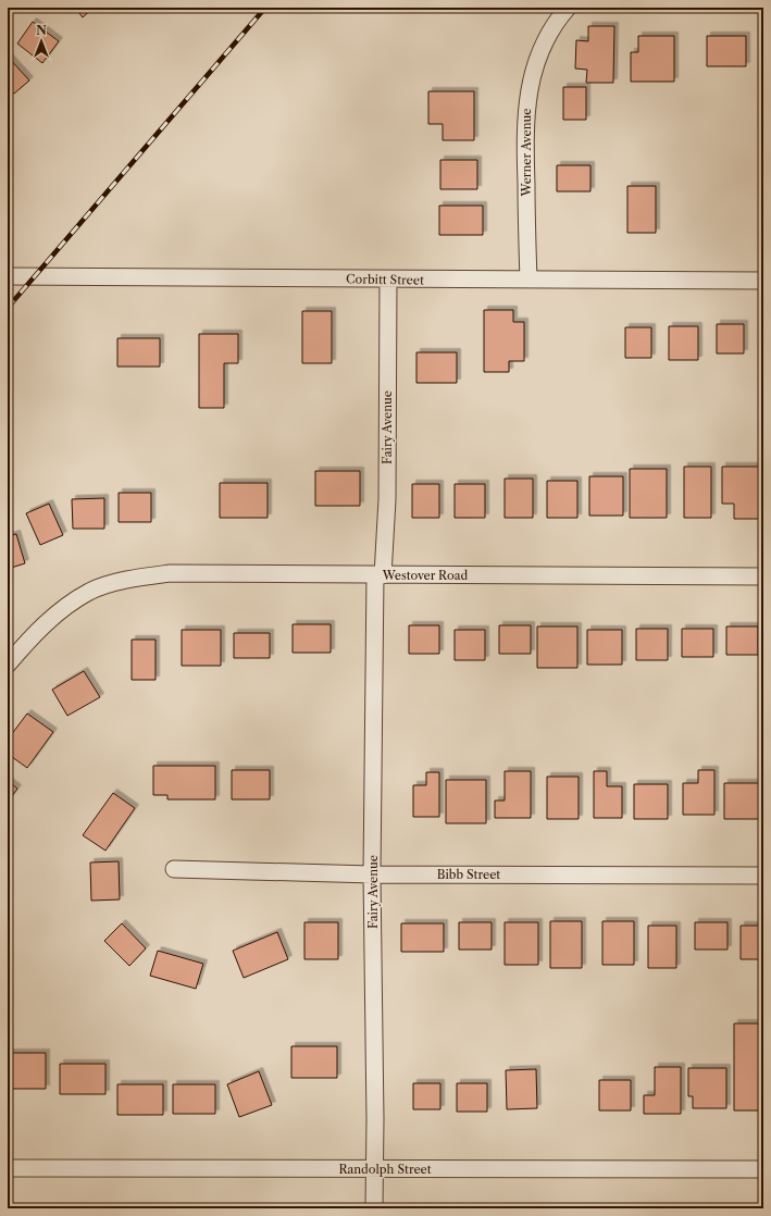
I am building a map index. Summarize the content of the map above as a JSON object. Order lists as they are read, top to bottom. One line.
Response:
{"streets":{"street":["Werner Avenue","Corbitt Street","Fairy Avenue","Westover Road","Bibb Street","Randolph Street"]},"crossings":[["Werner Avenue","Corbitt Street"],["Corbitt Street","Fairy Avenue"],["Fairy Avenue","Westover Road"],["Fairy Avenue","Bibb Street"],["Fairy Avenue","Randolph Street"]],"north":"top"}
